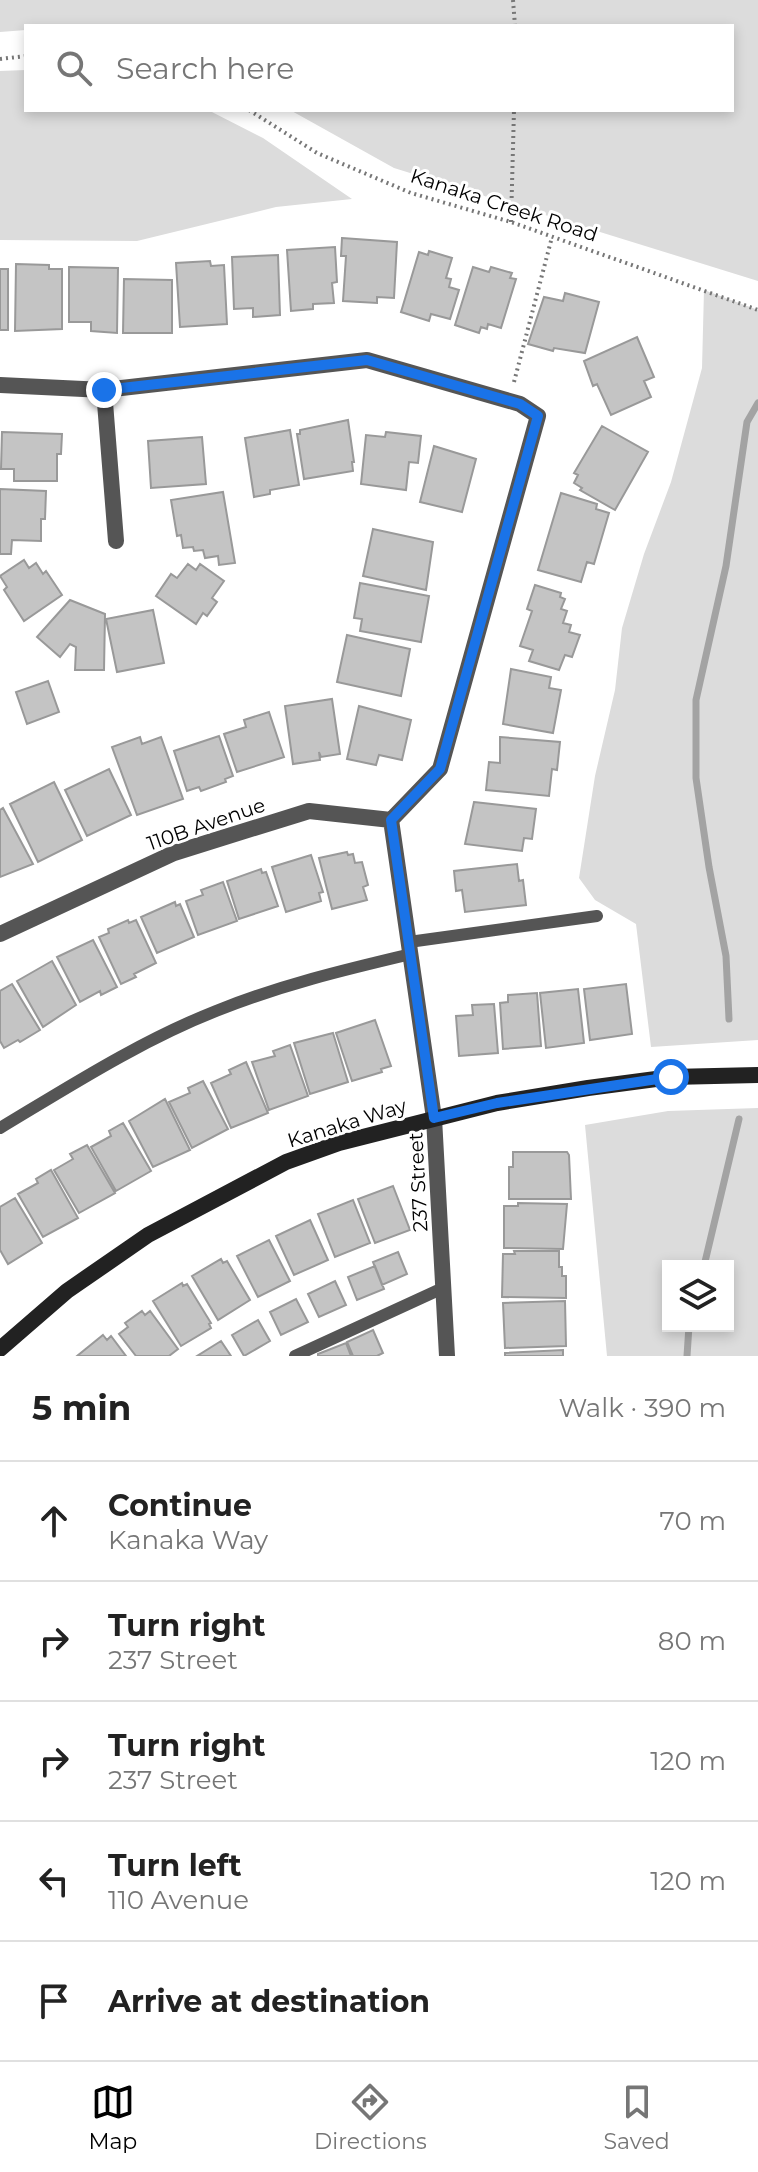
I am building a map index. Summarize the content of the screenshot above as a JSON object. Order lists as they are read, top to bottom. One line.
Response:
{"streets":{"main road":["Kanaka Way"],"street":["110B Avenue","237 Street"],"path":["Kanaka Creek Road"]},"crossings":[["110B Avenue","237 Street"],["Kanaka Way","237 Street"]],"page":{"search":"Search here","heading":["5 min","Walk · 390 m"],"list":[["Continue","Kanaka Way","70 m"],["Turn right","237 Street","80 m"],["Turn right","237 Street","120 m"],["Turn left","110 Avenue","120 m"],"Arrive at destination"],"nav":["Map","Directions","Saved"]}}
